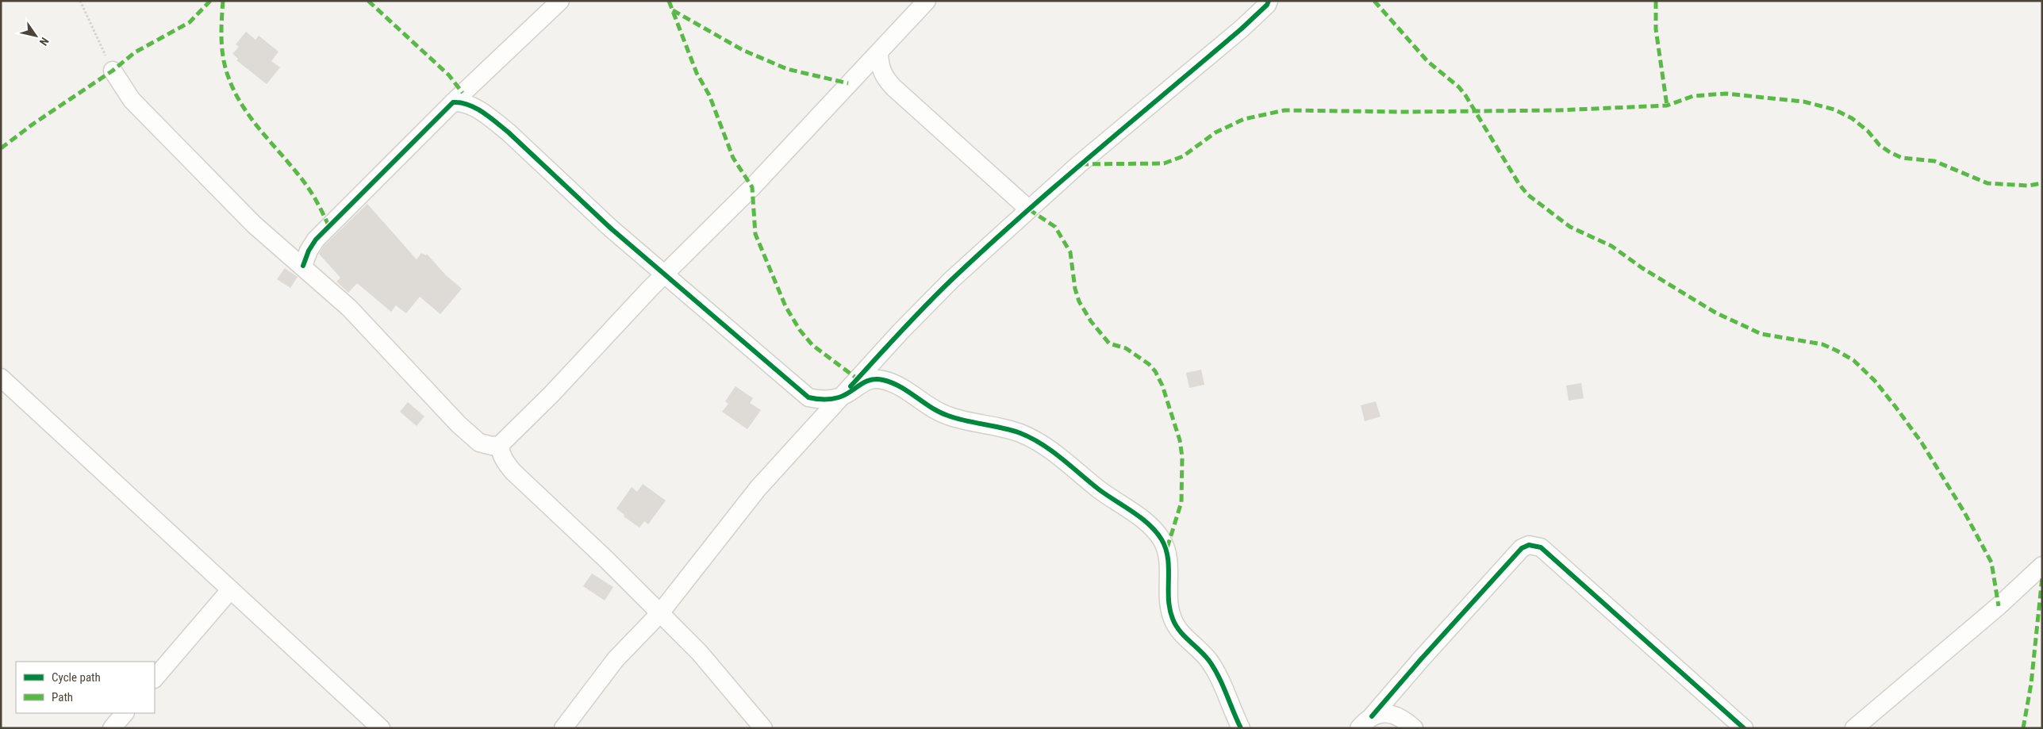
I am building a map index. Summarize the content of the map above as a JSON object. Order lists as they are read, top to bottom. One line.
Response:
{"legend":["Cycle path","Path"],"north":"bottom right"}
